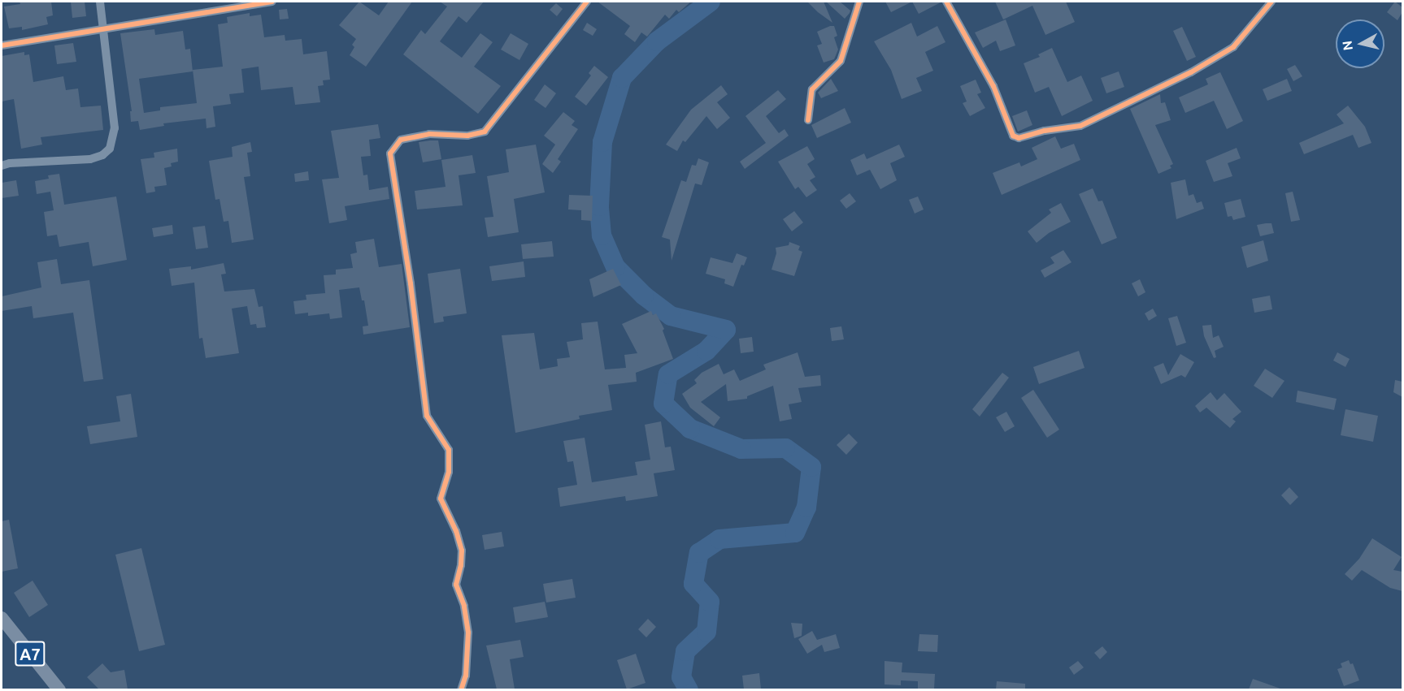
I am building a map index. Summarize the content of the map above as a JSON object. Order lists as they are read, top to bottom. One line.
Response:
{"streets":{"main road":["A7"]},"north":"left"}
